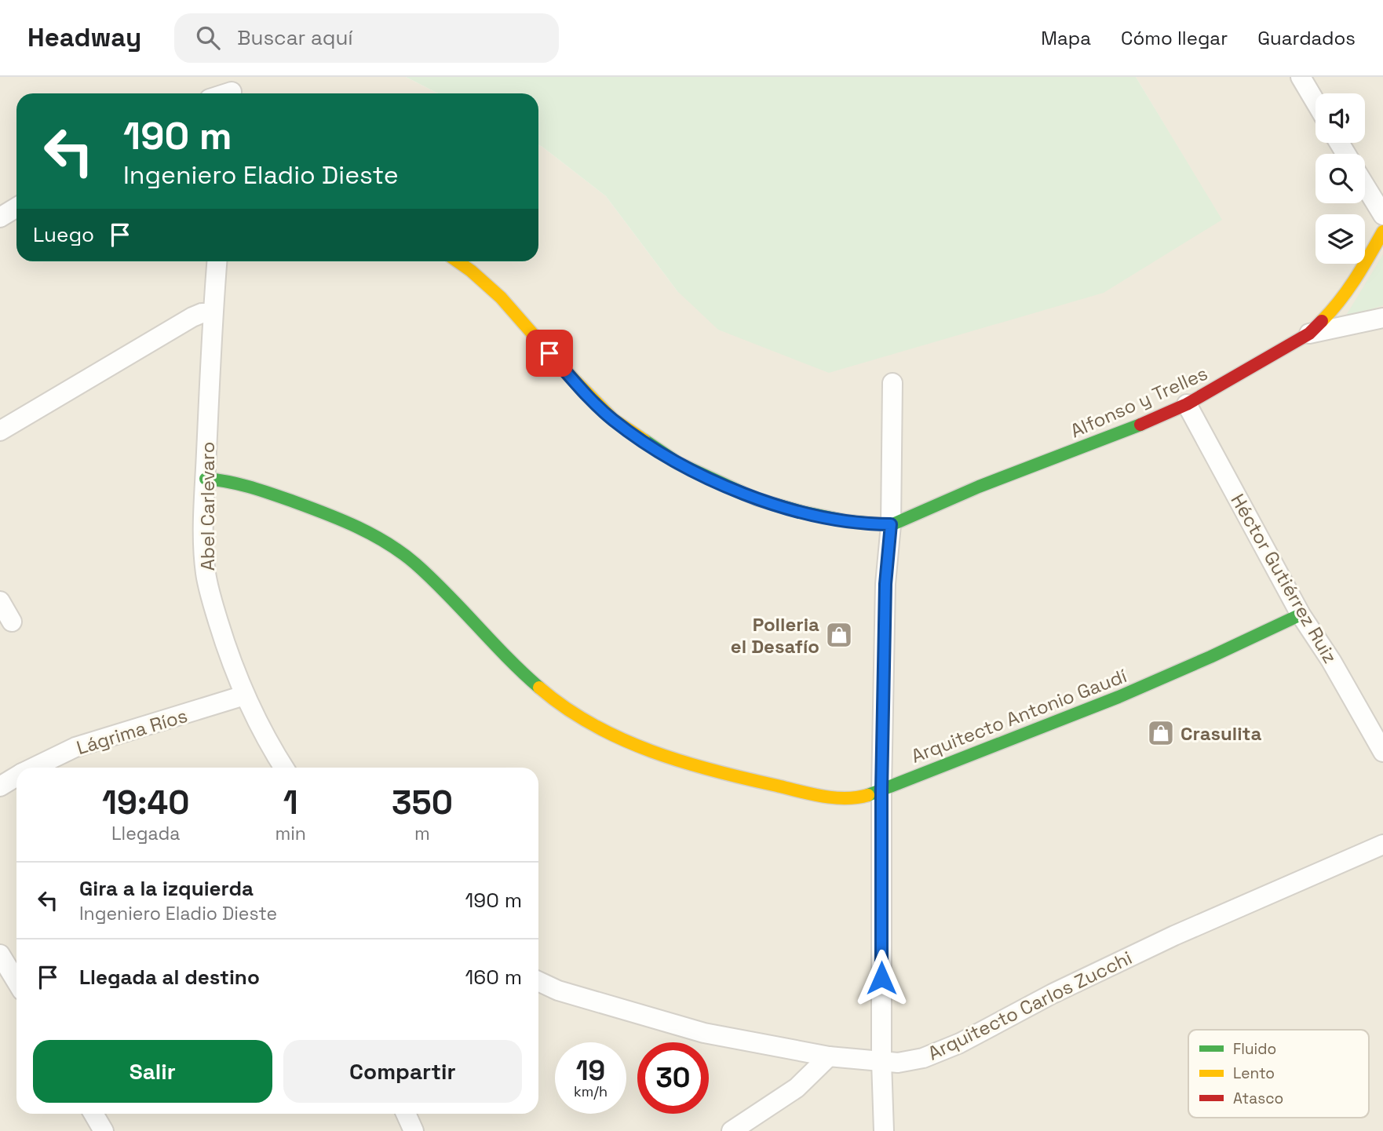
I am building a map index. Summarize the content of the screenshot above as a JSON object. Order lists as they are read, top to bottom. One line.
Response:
{"streets":{"street":["Alfonso y Trelles","Abel Carlevaro","Héctor Gutiérrez Ruiz","Arquitecto Antonio Gaudí","Lágrima Ríos","Arquitecto Carlos Zucchi"]},"crossings":[["Alfonso y Trelles","Héctor Gutiérrez Ruiz"],["Abel Carlevaro","Arquitecto Antonio Gaudí"],["Abel Carlevaro","Lágrima Ríos"],["Héctor Gutiérrez Ruiz","Arquitecto Antonio Gaudí"]],"places":{"shop":["Polleria el Desafío","Crasulita"]},"legend":["Fluido","Lento","Atasco"],"page":{"header":"Headway","search":"Buscar aquí","nav":["Mapa","Cómo llegar","Guardados"],"turn":["190 m","Ingeniero Eladio Dieste"],"then":"Luego","eta":["19:40","Llegada","1","min","350","m"],"list":[{"name":"Gira a la izquierda","note":"Ingeniero Eladio Dieste","value":"190 m"},{"name":"Llegada al destino","value":"160 m"}],"buttons":["Salir","Compartir"],"speed":"19 km/h","limit":"30"}}
